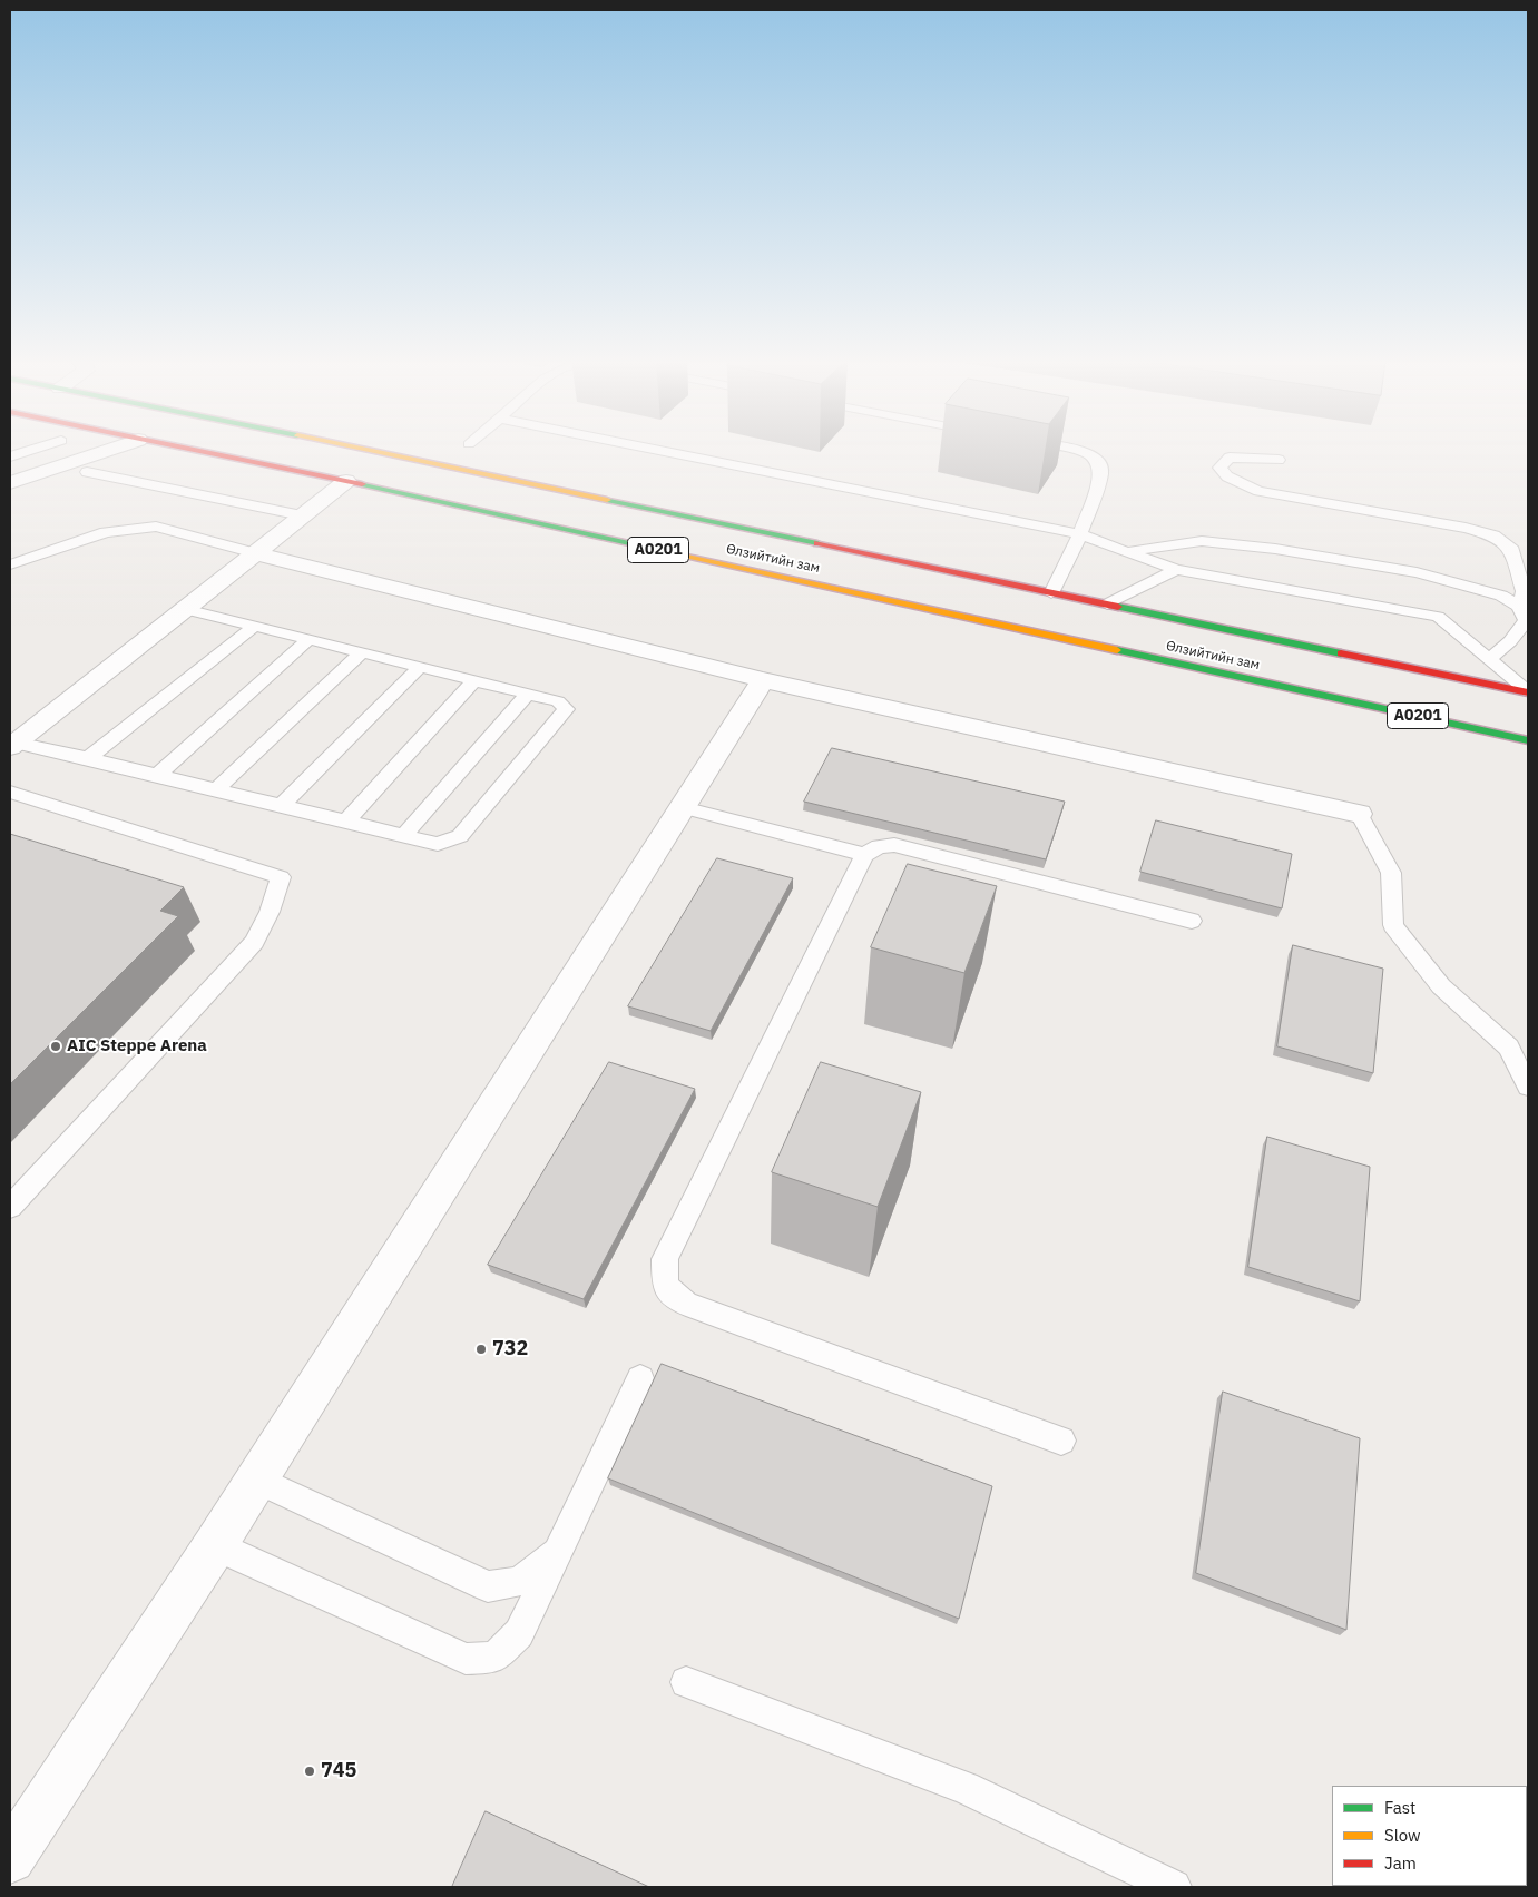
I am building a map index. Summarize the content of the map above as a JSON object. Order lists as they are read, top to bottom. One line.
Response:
{"streets":{"highway":["A0201","Өлзийтийн зам"]},"places":["AIC Steppe Arena","732","745"],"legend":["Fast","Slow","Jam"]}
